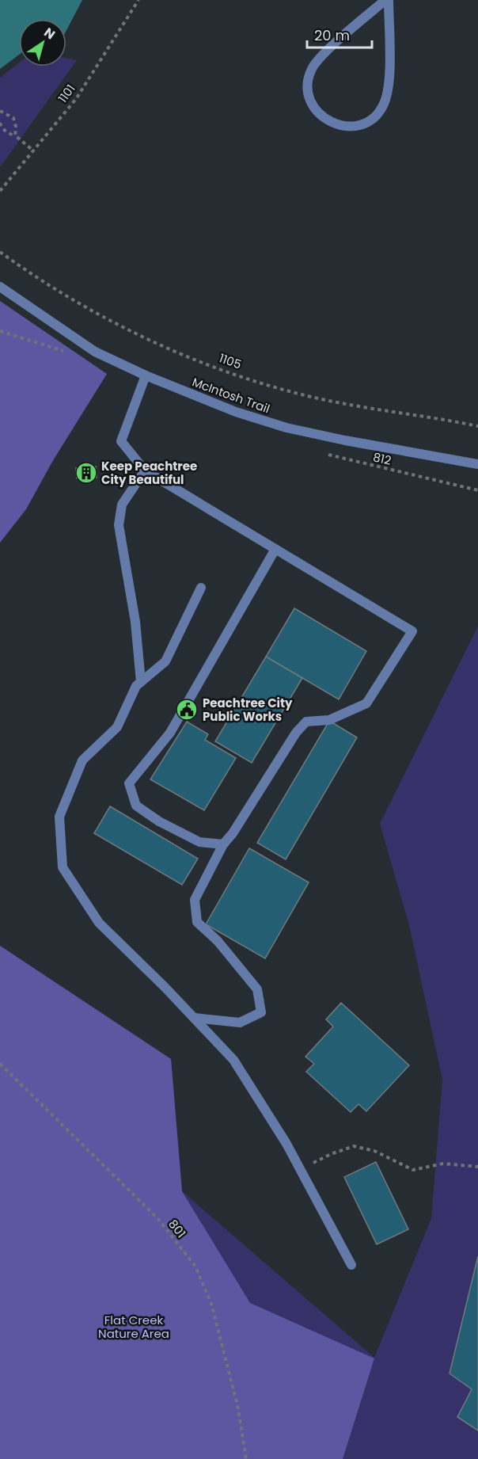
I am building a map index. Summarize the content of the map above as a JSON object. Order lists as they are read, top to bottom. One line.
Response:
{"streets":{"street":["McIntosh Trail"],"path":["1101","1105","812","801"]},"parks":["Flat Creek Nature Area"],"places":{"building":["Keep Peachtree City Beautiful"],"public building":["Peachtree City Public Works"]},"scale_bar":"20 m","north":"top right"}
